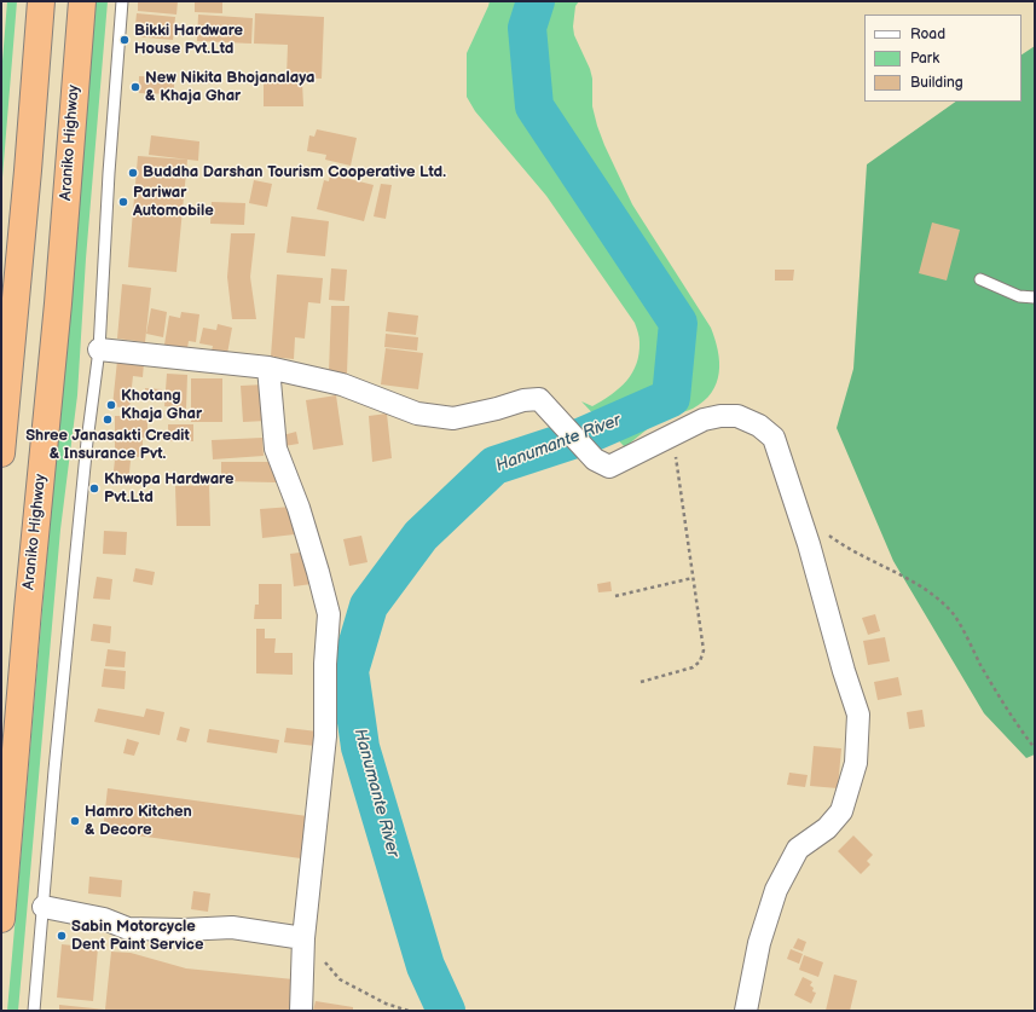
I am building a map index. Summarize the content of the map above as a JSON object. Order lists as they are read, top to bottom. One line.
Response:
{"streets":{"highway":["Araniko Highway"]},"water":["Hanumante River"],"places":["Bikki Hardware House Pvt.Ltd","New Nikita Bhojanalaya & Khaja Ghar","Buddha Darshan Tourism Cooperative Ltd.","Pariwar Automobile","Khotang Khaja Ghar","Shree Janasakti Credit & Insurance Pvt.","Khwopa Hardware Pvt.Ltd","Hamro Kitchen & Decore","Sabin Motorcycle Dent Paint Service"],"legend":["Road","Park","Building"]}
